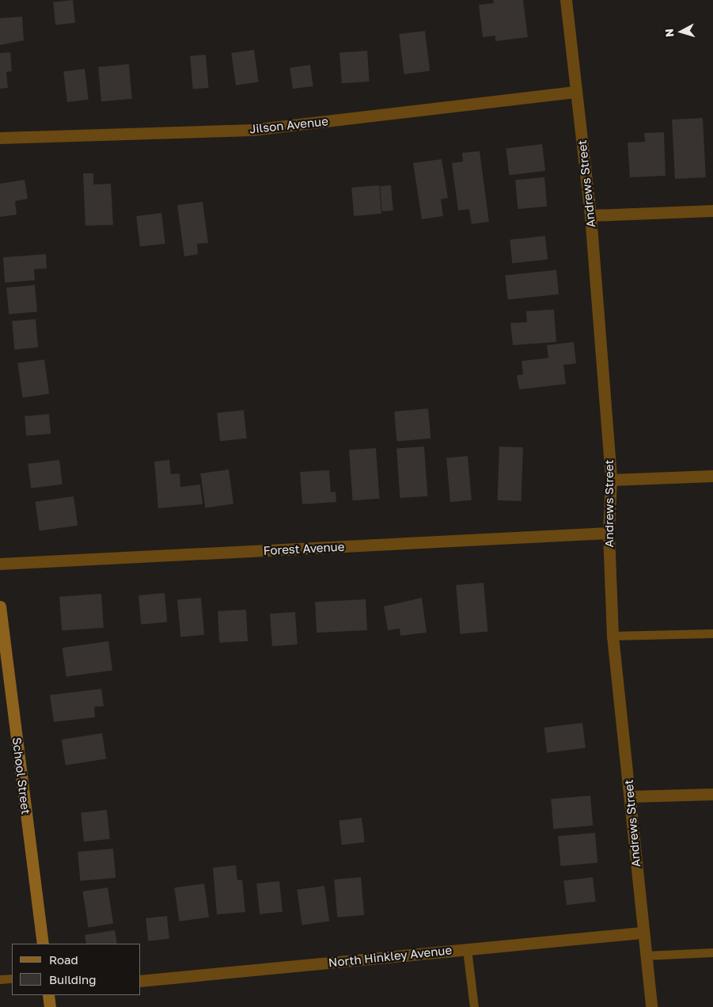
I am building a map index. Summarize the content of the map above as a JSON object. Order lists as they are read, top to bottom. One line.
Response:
{"streets":{"main road":["School Street"],"street":["Jilson Avenue","Andrews Street","Forest Avenue","North Hinkley Avenue"]},"crossings":[["Jilson Avenue","Andrews Street"],["Andrews Street","Forest Avenue"],["Andrews Street","North Hinkley Avenue"]],"legend":["Road","Building"],"north":"left"}
